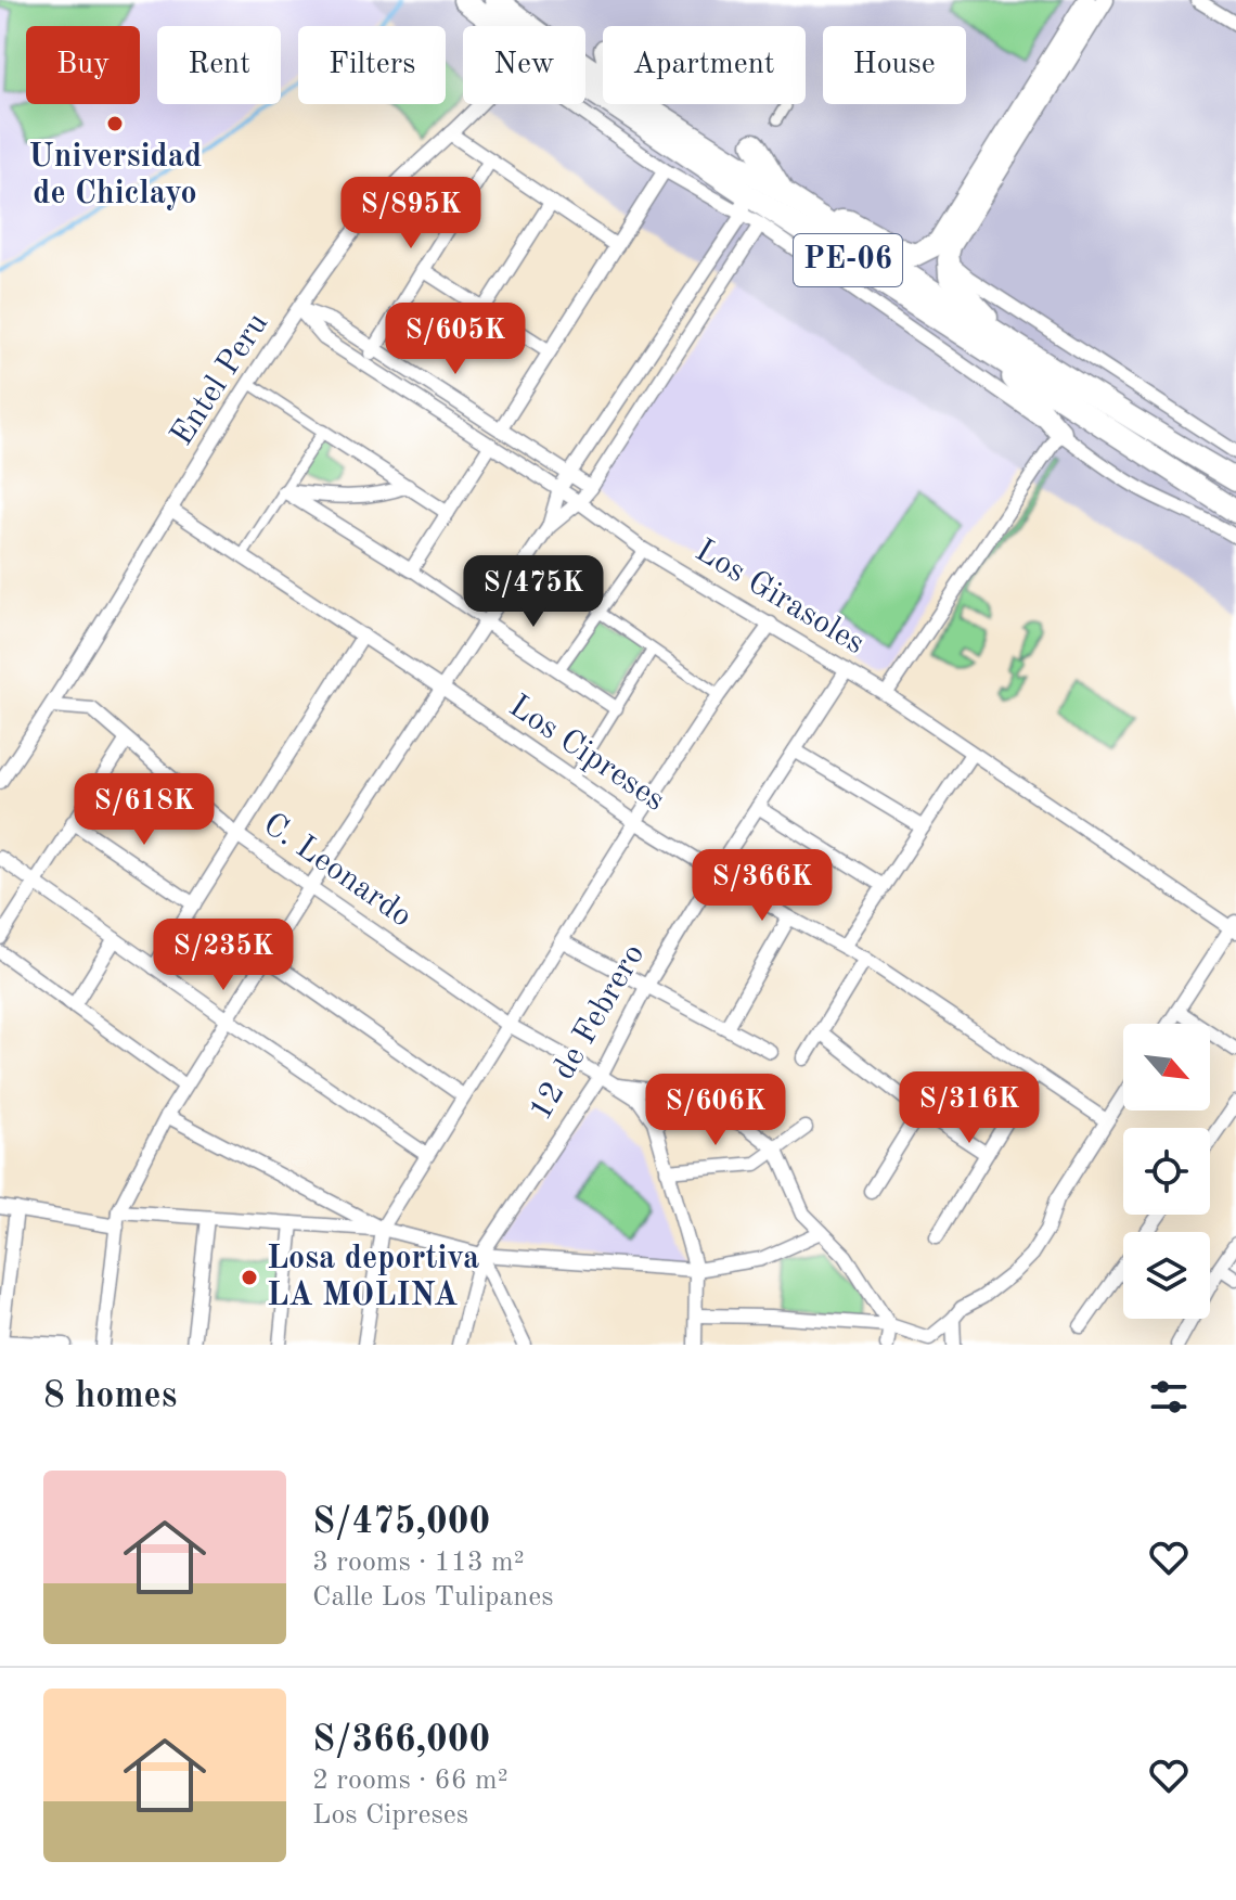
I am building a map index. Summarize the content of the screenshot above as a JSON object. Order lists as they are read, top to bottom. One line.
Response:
{"streets":{"main road":["PE-06"],"street":["Entel Peru","Los Girasoles","Los Cipreses","C. Leonardo","12 de Febrero"]},"crossings":[["Entel Peru","Los Girasoles"],["Entel Peru","Los Cipreses"],["Entel Peru","C. Leonardo"],["Los Girasoles","12 de Febrero"],["Los Cipreses","12 de Febrero"],["C. Leonardo","12 de Febrero"]],"places":["Universidad de Chiclayo","Losa deportiva LA MOLINA"],"north":"bottom right","page":{"chip":["Buy","Rent","Filters","New","Apartment","House"],"price":["S/895K","S/605K","S/475K","S/618K","S/366K","S/235K","S/316K","S/606K"],"heading":"8 homes","list":[{"name":"S/475,000","note":"3 rooms · 113 m² · Calle Los Tulipanes"},{"name":"S/366,000","note":"2 rooms · 66 m² · Los Cipreses"}]}}
